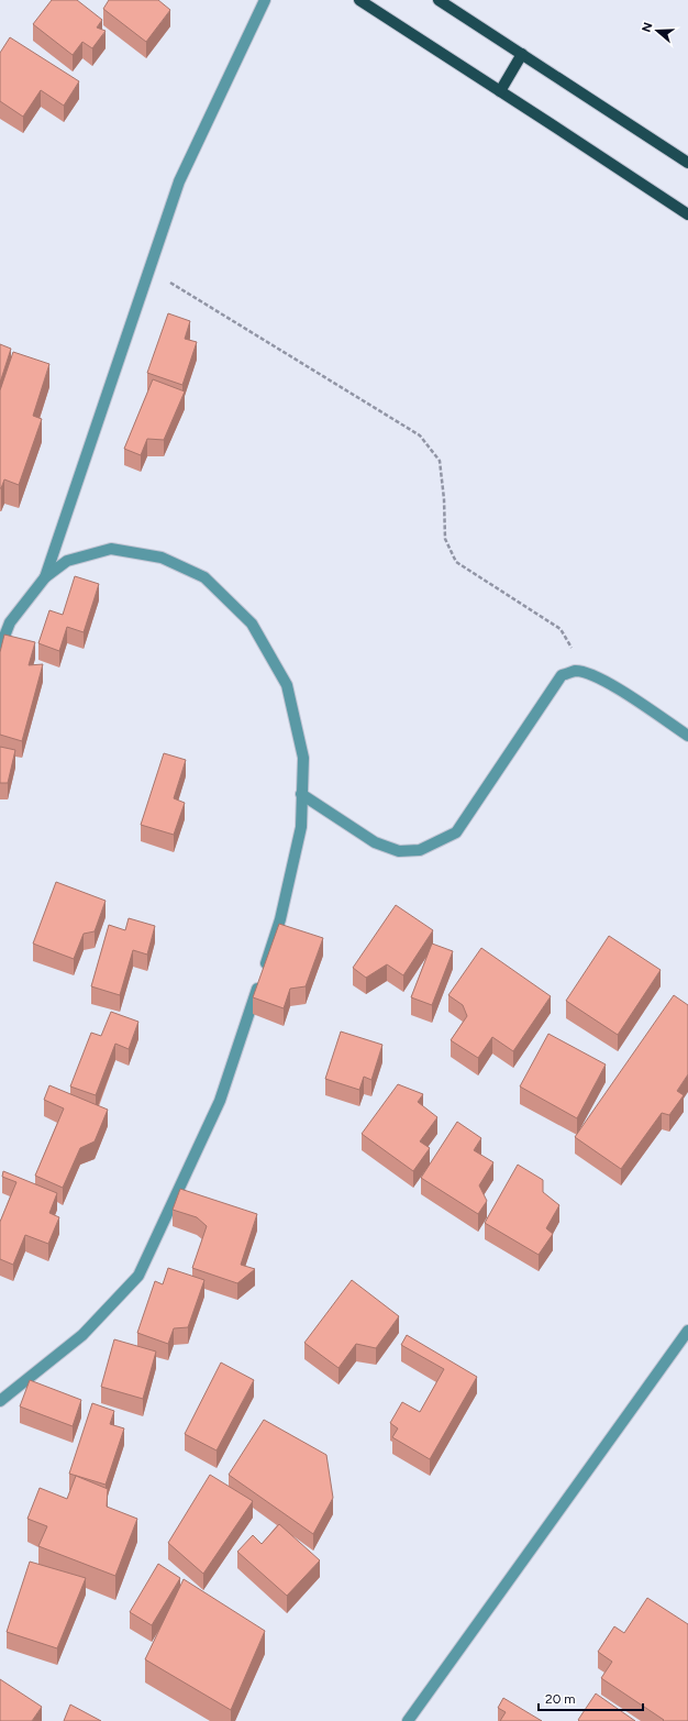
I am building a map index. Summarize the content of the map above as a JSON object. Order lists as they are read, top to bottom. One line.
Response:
{"scale_bar":"20 m","north":"left"}
